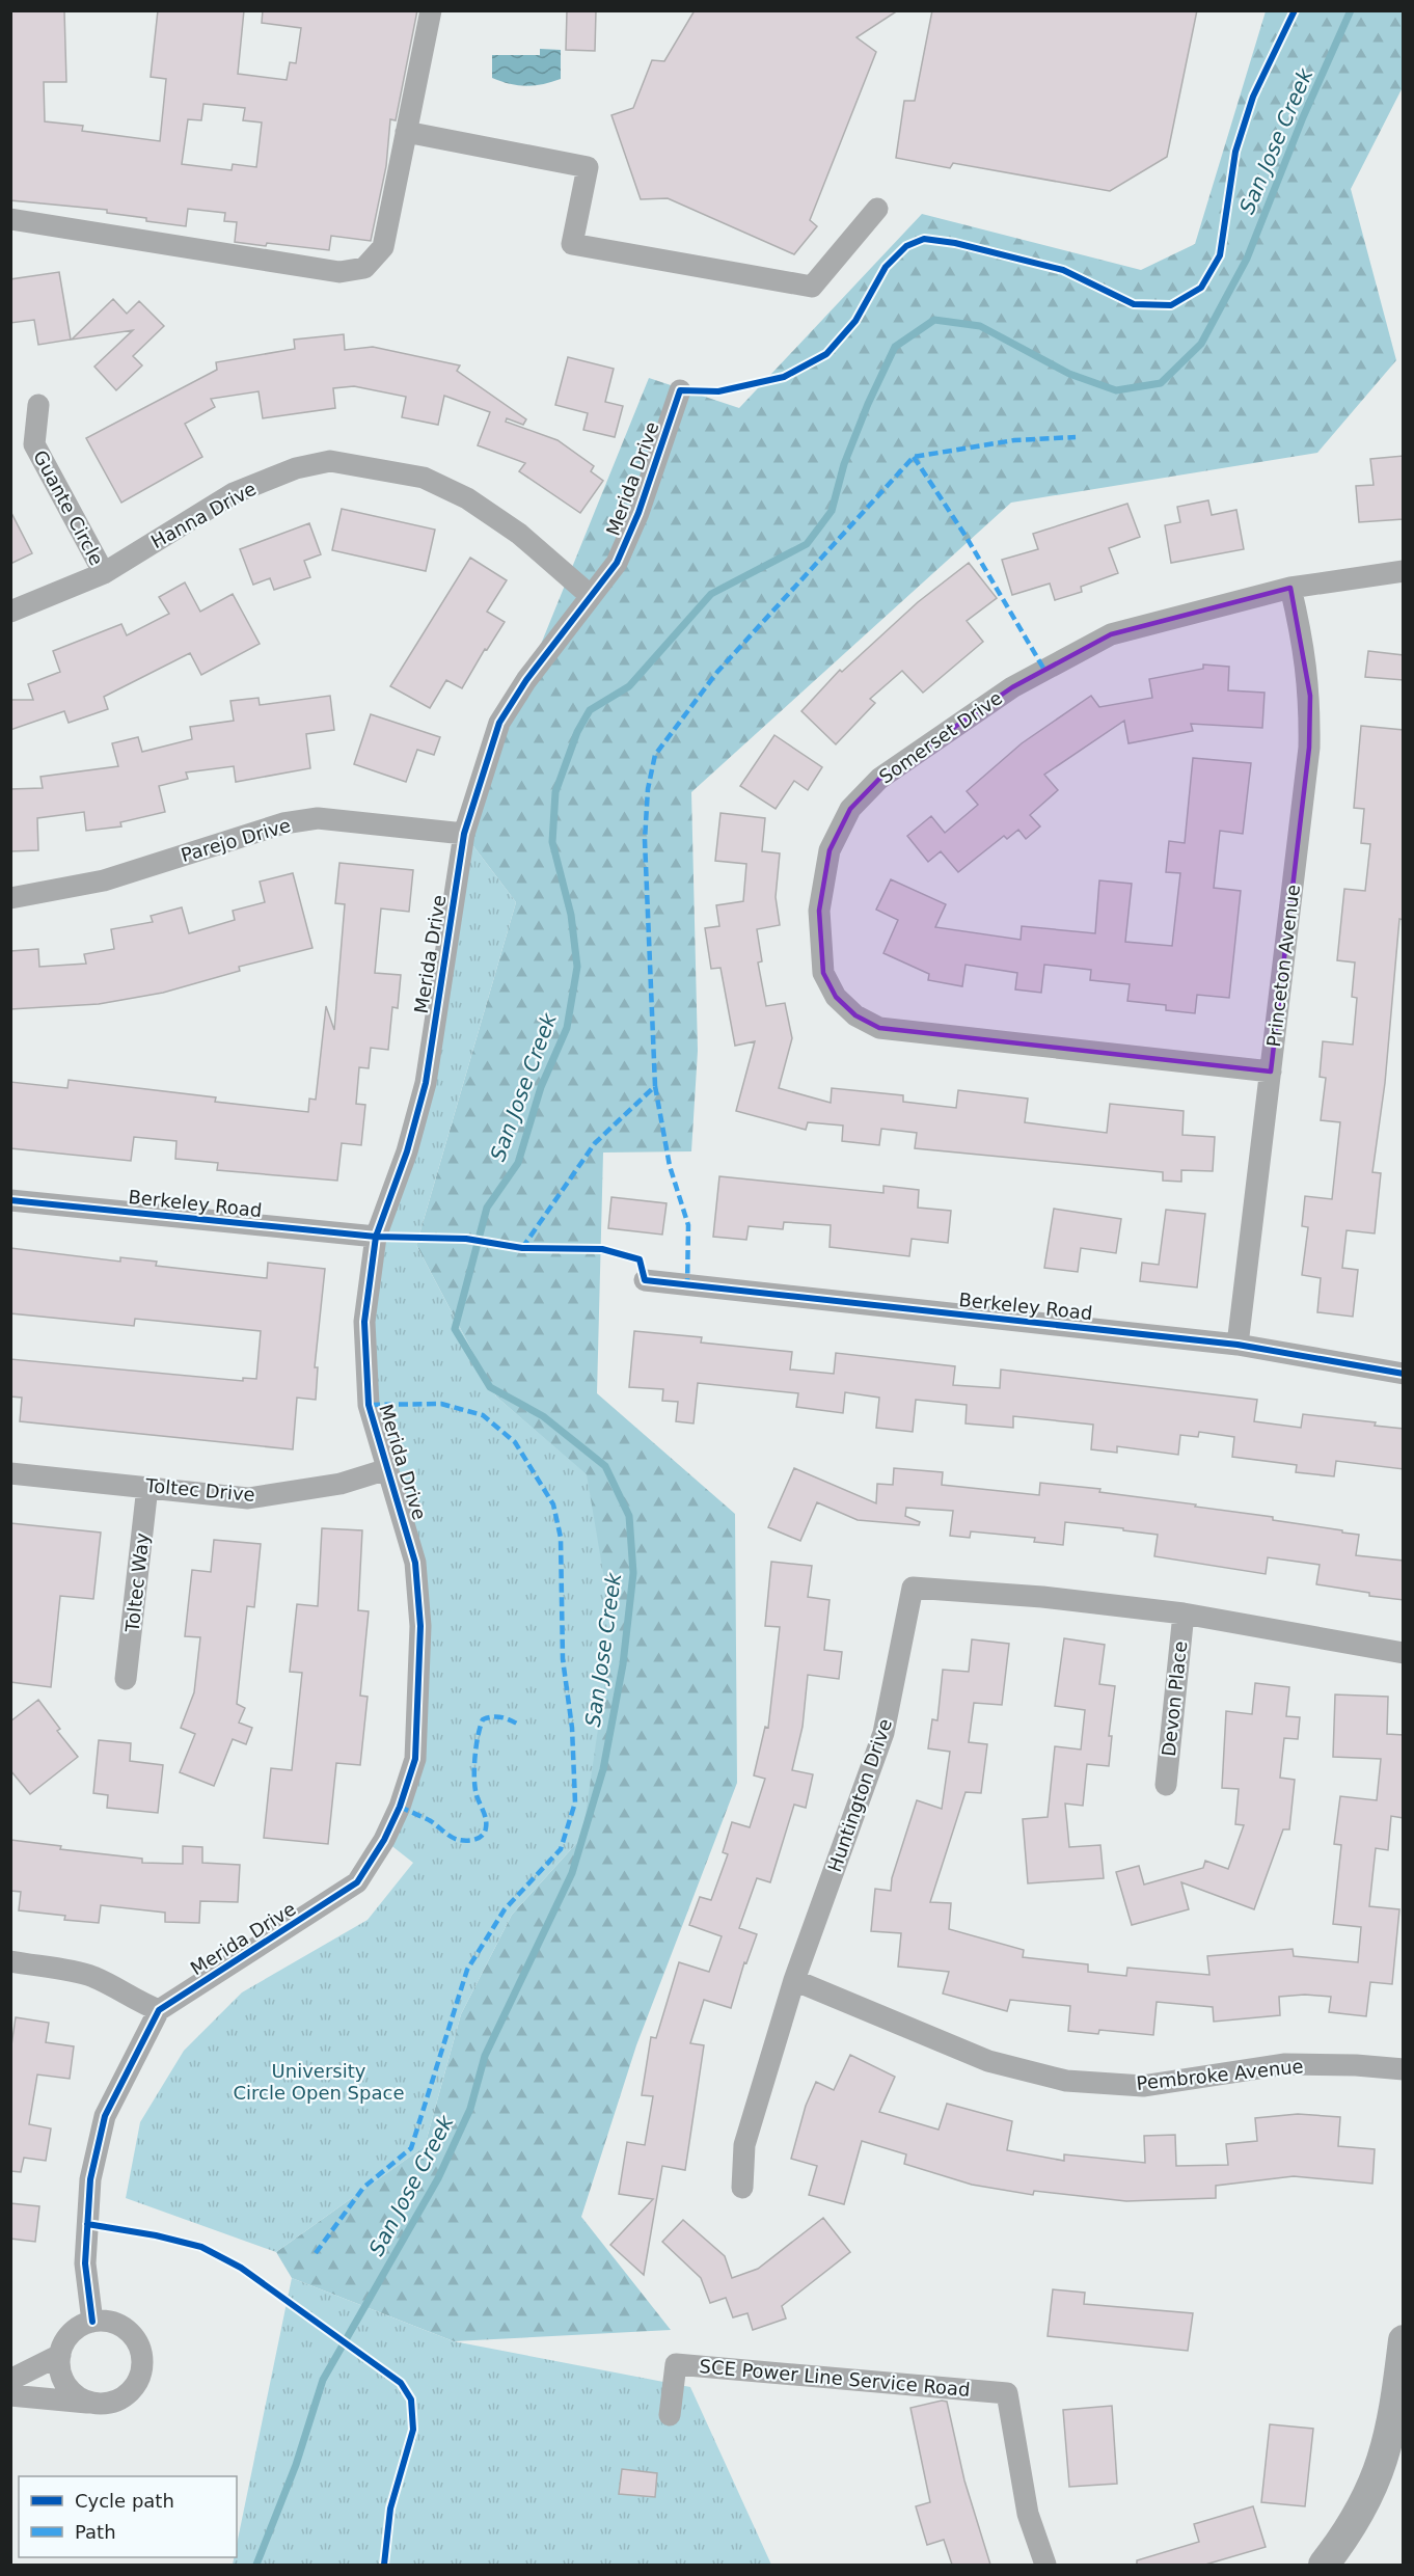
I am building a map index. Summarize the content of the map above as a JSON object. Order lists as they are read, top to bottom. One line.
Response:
{"streets":{"street":["Merida Drive","Guante Circle","Hanna Drive","Somerset Drive","Parejo Drive","Princeton Avenue","Berkeley Road","Toltec Drive","Toltec Way","Devon Place","Huntington Drive","Pembroke Avenue","SCE Power Line Service Road"]},"crossings":[["Merida Drive","Hanna Drive"],["Merida Drive","Parejo Drive"],["Merida Drive","Berkeley Road"],["Merida Drive","Toltec Drive"],["Guante Circle","Hanna Drive"],["Somerset Drive","Princeton Avenue"],["Princeton Avenue","Berkeley Road"],["Toltec Drive","Toltec Way"],["Devon Place","Huntington Drive"],["Huntington Drive","Pembroke Avenue"]],"water":["San Jose Creek"],"parks":["University Circle Open Space"],"legend":["Cycle path","Path"]}
